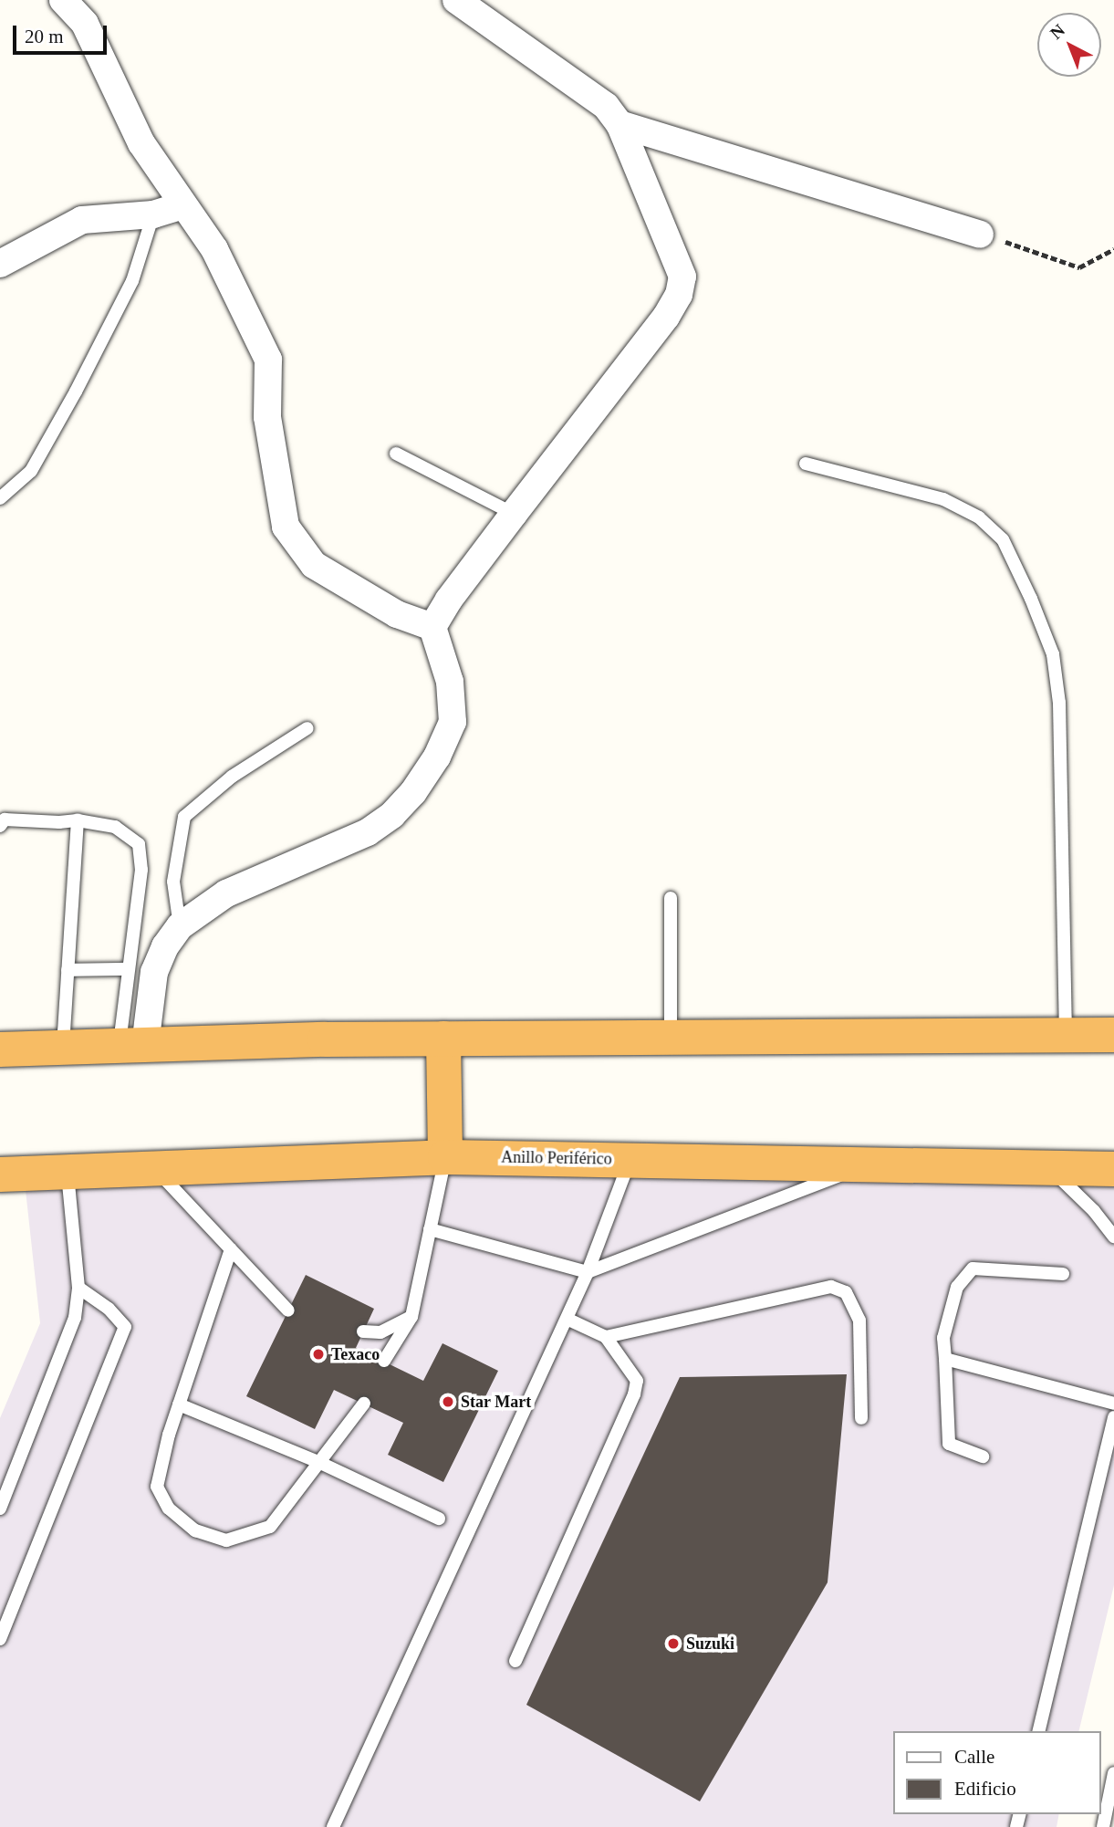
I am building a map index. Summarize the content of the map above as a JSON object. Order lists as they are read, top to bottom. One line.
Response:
{"streets":{"highway":["Anillo Periférico"]},"places":["Texaco","Star Mart","Suzuki"],"legend":["Calle","Edificio"],"scale_bar":"20 m","north":"top left"}
